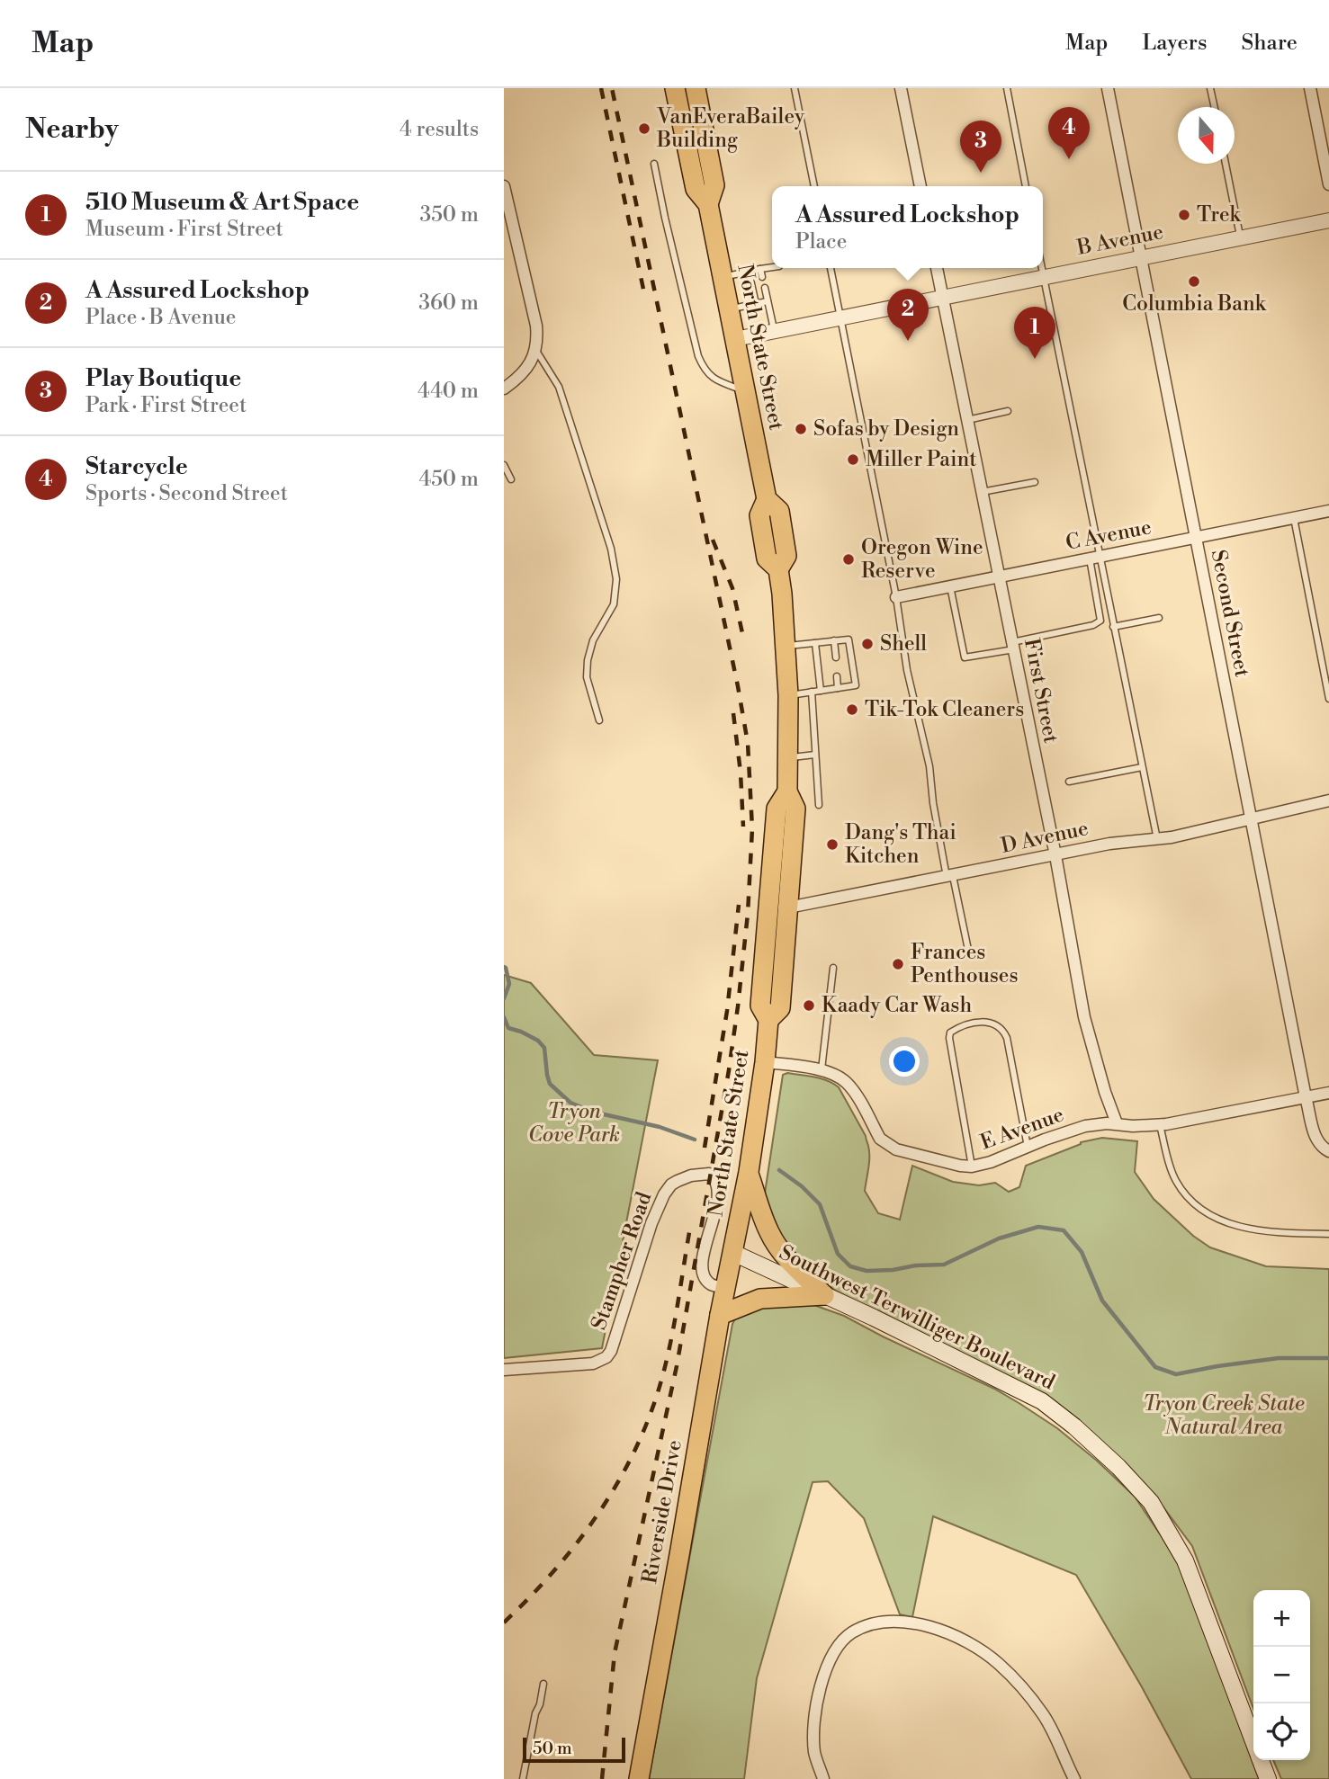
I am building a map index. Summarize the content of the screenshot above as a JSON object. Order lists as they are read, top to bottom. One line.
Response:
{"streets":{"main road":["North State Street","Southwest Terwilliger Boulevard","Riverside Drive"],"street":["B Avenue","C Avenue","Second Street","First Street","D Avenue","E Avenue","Stampher Road"]},"crossings":[["B Avenue","North State Street"],["B Avenue","Second Street"],["B Avenue","First Street"],["North State Street","D Avenue"],["North State Street","E Avenue"],["North State Street","Southwest Terwilliger Boulevard"],["North State Street","Riverside Drive"],["C Avenue","Second Street"],["C Avenue","First Street"],["Second Street","D Avenue"],["Second Street","E Avenue"],["First Street","D Avenue"],["First Street","E Avenue"],["Stampher Road","Riverside Drive"],["Southwest Terwilliger Boulevard","Riverside Drive"]],"parks":["Tryon Cove Park","Tryon Creek State Natural Area"],"places":["VanEveraBailey Building","Trek","Columbia Bank","Sofas by Design","Miller Paint","Oregon Wine Reserve","Shell","Tik-Tok Cleaners","Dang's Thai Kitchen","Frances Penthouses","Kaady Car Wash"],"scale_bar":"50 m","north":"bottom","page":{"header":"Map","nav":["Map","Layers","Share"],"heading":["Nearby","4 results"],"pins":["4","3","2","1"],"list":[{"mark":"1","name":"510 Museum & Art Space","note":"Museum · First Street","value":"350 m"},{"mark":"2","name":"A Assured Lockshop","note":"Place · B Avenue","value":"360 m"},{"mark":"3","name":"Play Boutique","note":"Park · First Street","value":"440 m"},{"mark":"4","name":"Starcycle","note":"Sports · Second Street","value":"450 m"}],"popup":["A Assured Lockshop","Place"],"map_buttons":["+","−"],"scale":"50 m"}}
